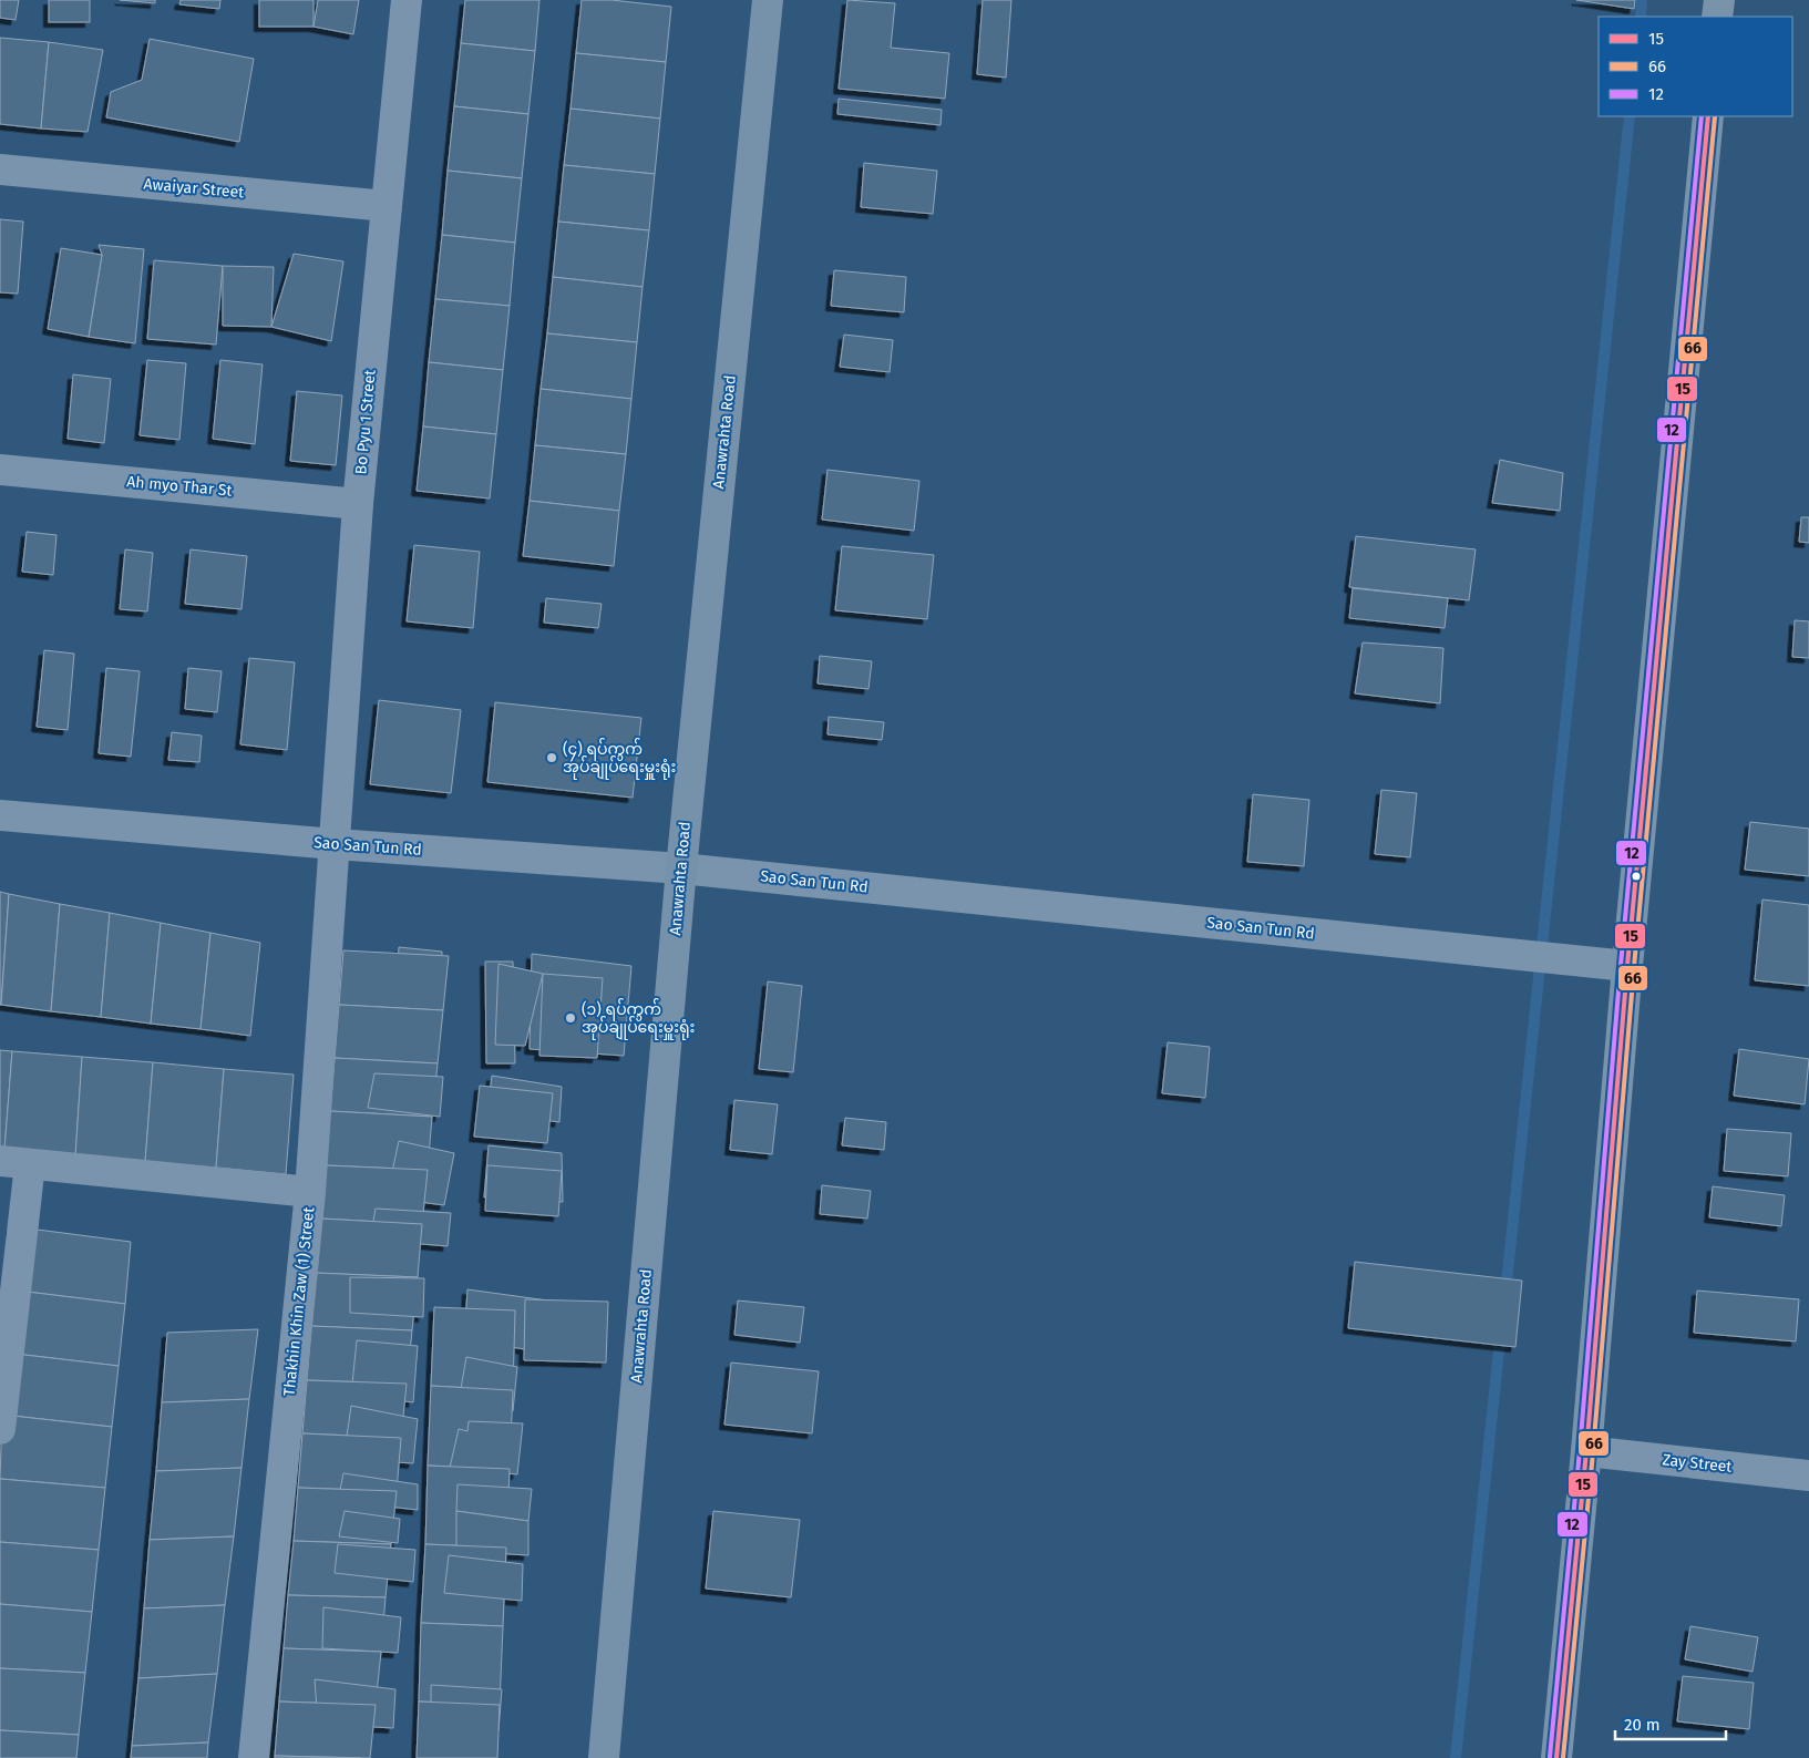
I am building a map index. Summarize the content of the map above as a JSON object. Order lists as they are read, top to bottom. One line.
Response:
{"streets":{"main road":["Anawrahta Road"],"street":["Awaiyar Street","Bo Pyu 1 Street","Ah myo Thar St","Sao San Tun Rd","Thakhin Khin Zaw (1) Street","Zay Street"]},"crossings":[["Awaiyar Street","Bo Pyu 1 Street"],["Bo Pyu 1 Street","Ah myo Thar St"],["Bo Pyu 1 Street","Sao San Tun Rd"],["Bo Pyu 1 Street","Thakhin Khin Zaw (1) Street"],["Anawrahta Road","Sao San Tun Rd"],["Sao San Tun Rd","Thakhin Khin Zaw (1) Street"]],"places":["(၄) ရပ်ကွက် အုပ်ချုပ်ရေးမှူးရုံး","(၁) ရပ်ကွက် အုပ်ချုပ်ရေးမှူးရုံး"],"lines":["transit line 15","transit line 66","transit line 12"],"legend":["15","66","12"],"scale_bar":"20 m"}
